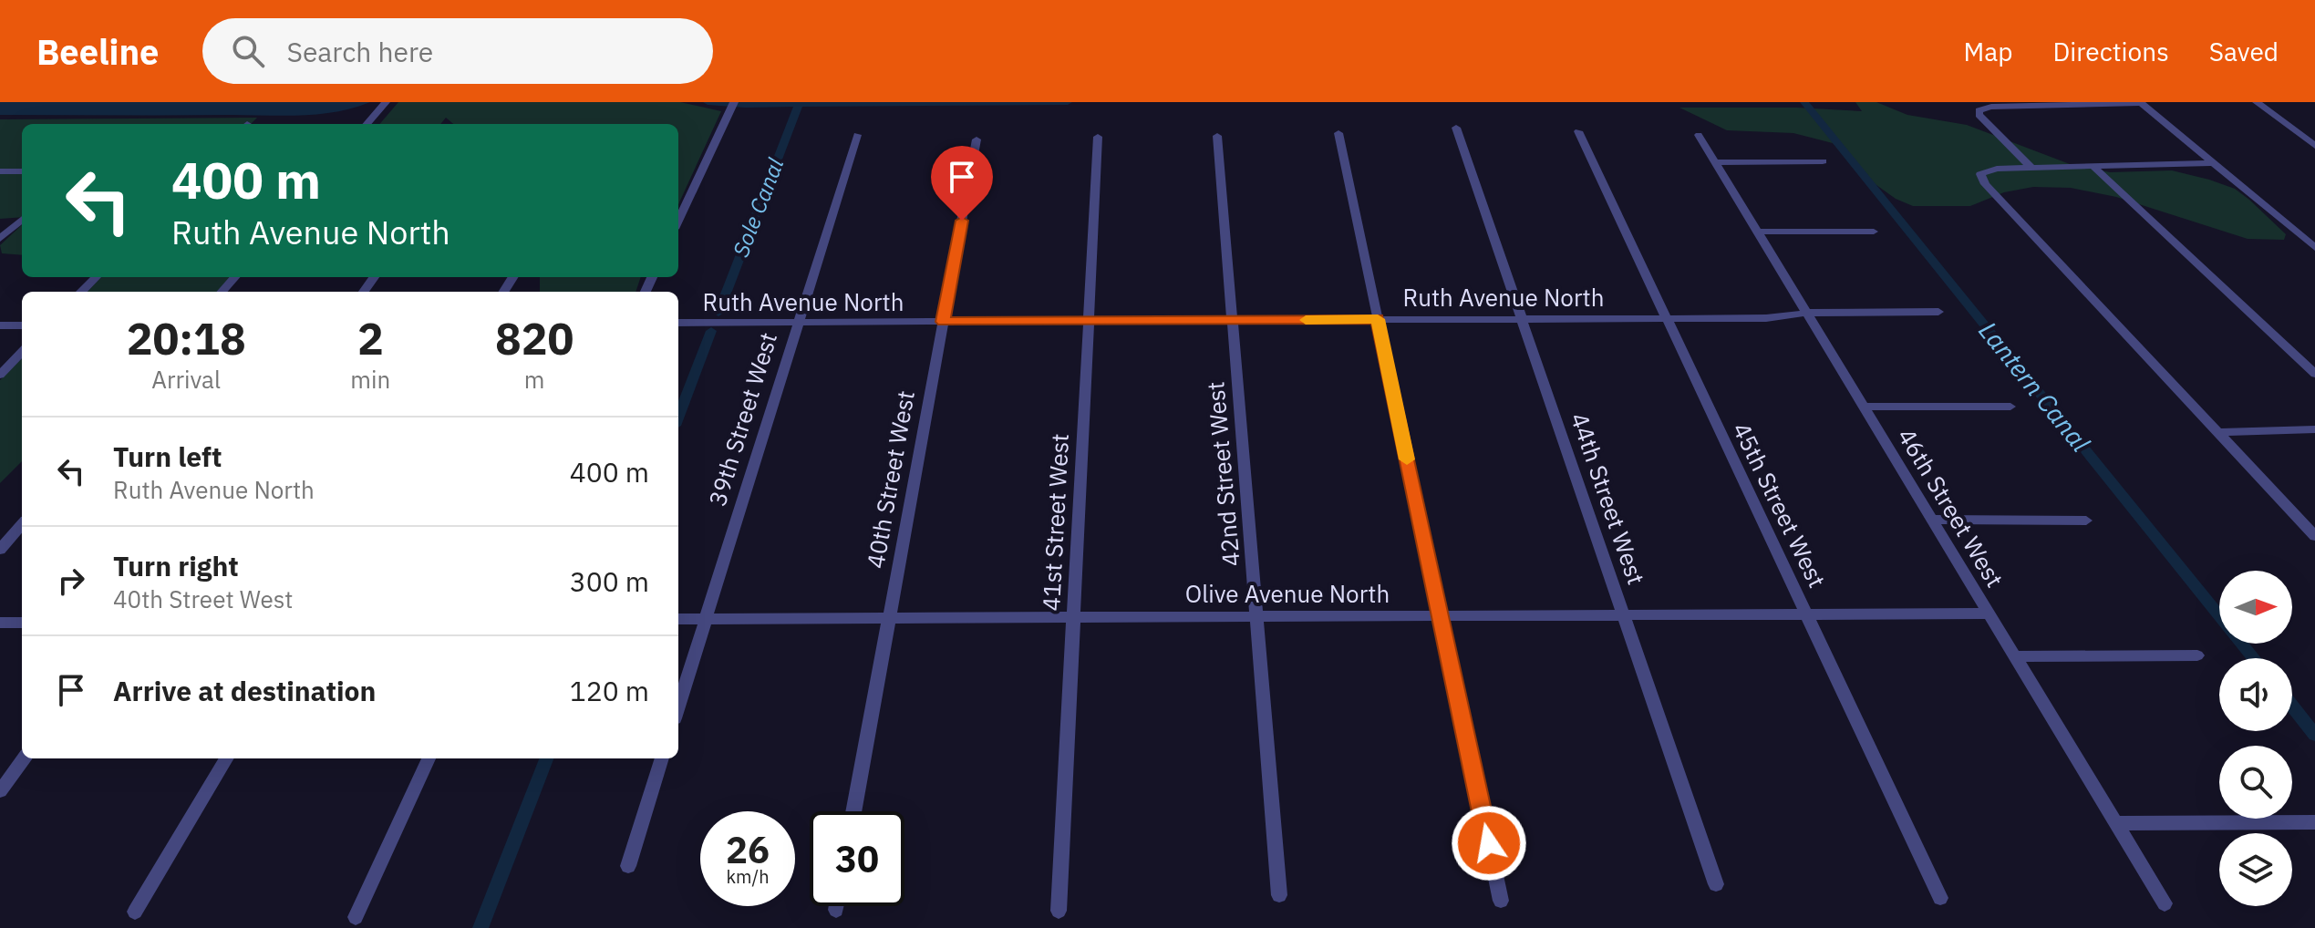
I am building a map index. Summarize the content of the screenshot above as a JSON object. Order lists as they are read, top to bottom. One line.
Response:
{"streets":{"street":["Ruth Avenue North","39th Street West","42nd Street West","40th Street West","44th Street West","45th Street West","46th Street West","41st Street West","Olive Avenue North"]},"crossings":[["Ruth Avenue North","39th Street West"],["Ruth Avenue North","42nd Street West"],["Ruth Avenue North","40th Street West"],["Ruth Avenue North","44th Street West"],["Ruth Avenue North","45th Street West"],["Ruth Avenue North","46th Street West"],["Ruth Avenue North","41st Street West"],["39th Street West","Olive Avenue North"],["42nd Street West","Olive Avenue North"],["40th Street West","Olive Avenue North"],["44th Street West","Olive Avenue North"],["45th Street West","Olive Avenue North"],["46th Street West","Olive Avenue North"],["41st Street West","Olive Avenue North"]],"water":["Sole Canal","Lantern Canal"],"north":"right","page":{"header":"Beeline","search":"Search here","nav":["Map","Directions","Saved"],"turn":["400 m","Ruth Avenue North"],"eta":["20:18","Arrival","2","min","820","m"],"list":[{"name":"Turn left","note":"Ruth Avenue North","value":"400 m"},{"name":"Turn right","note":"40th Street West","value":"300 m"},{"name":"Arrive at destination","value":"120 m"}],"speed":"26 km/h","limit":"30"}}
